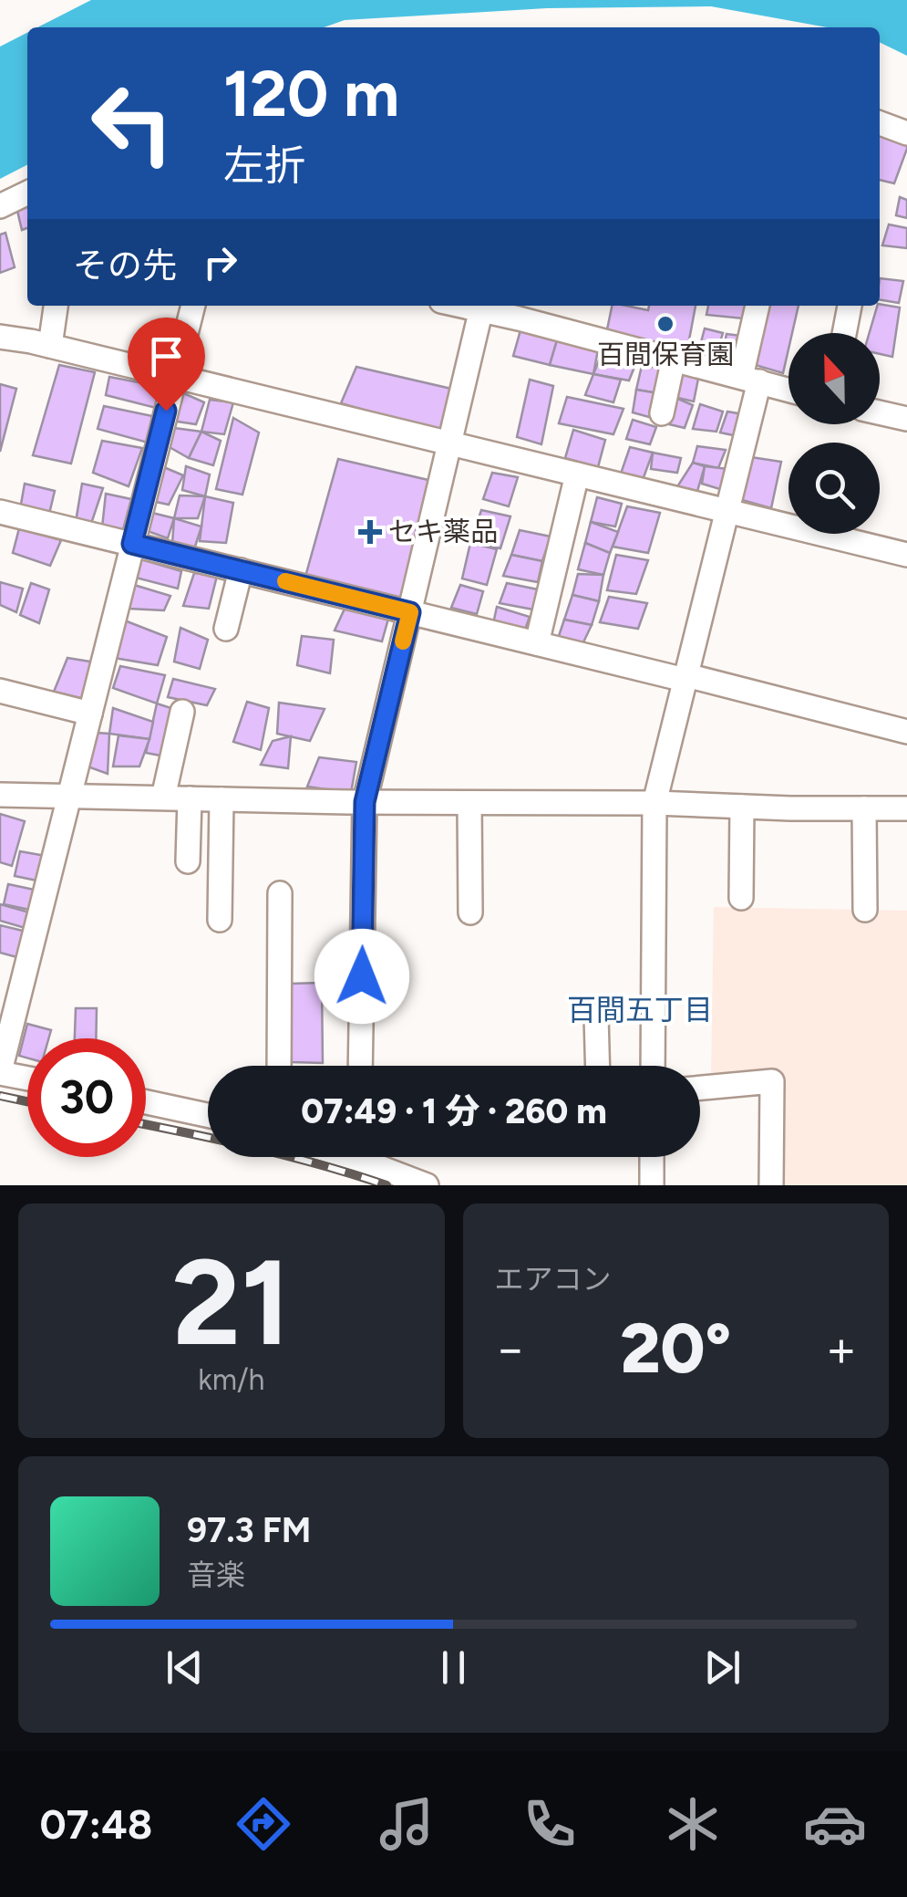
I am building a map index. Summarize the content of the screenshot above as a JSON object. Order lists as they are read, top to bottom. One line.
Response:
{"districts":["百間五丁目"],"places":{"other":["百間保育園"],"health":["セキ薬品"]},"north":"top","page":{"turn":["120 m","左折"],"then":"その先","limit":"30","trip":"07:49 · 1 分 · 260 m","tile":[["21","km/h"],"エアコン"],"heat":["−","20°","+"],"song":["97.3 FM","音楽"],"tabs":"07:48"}}
